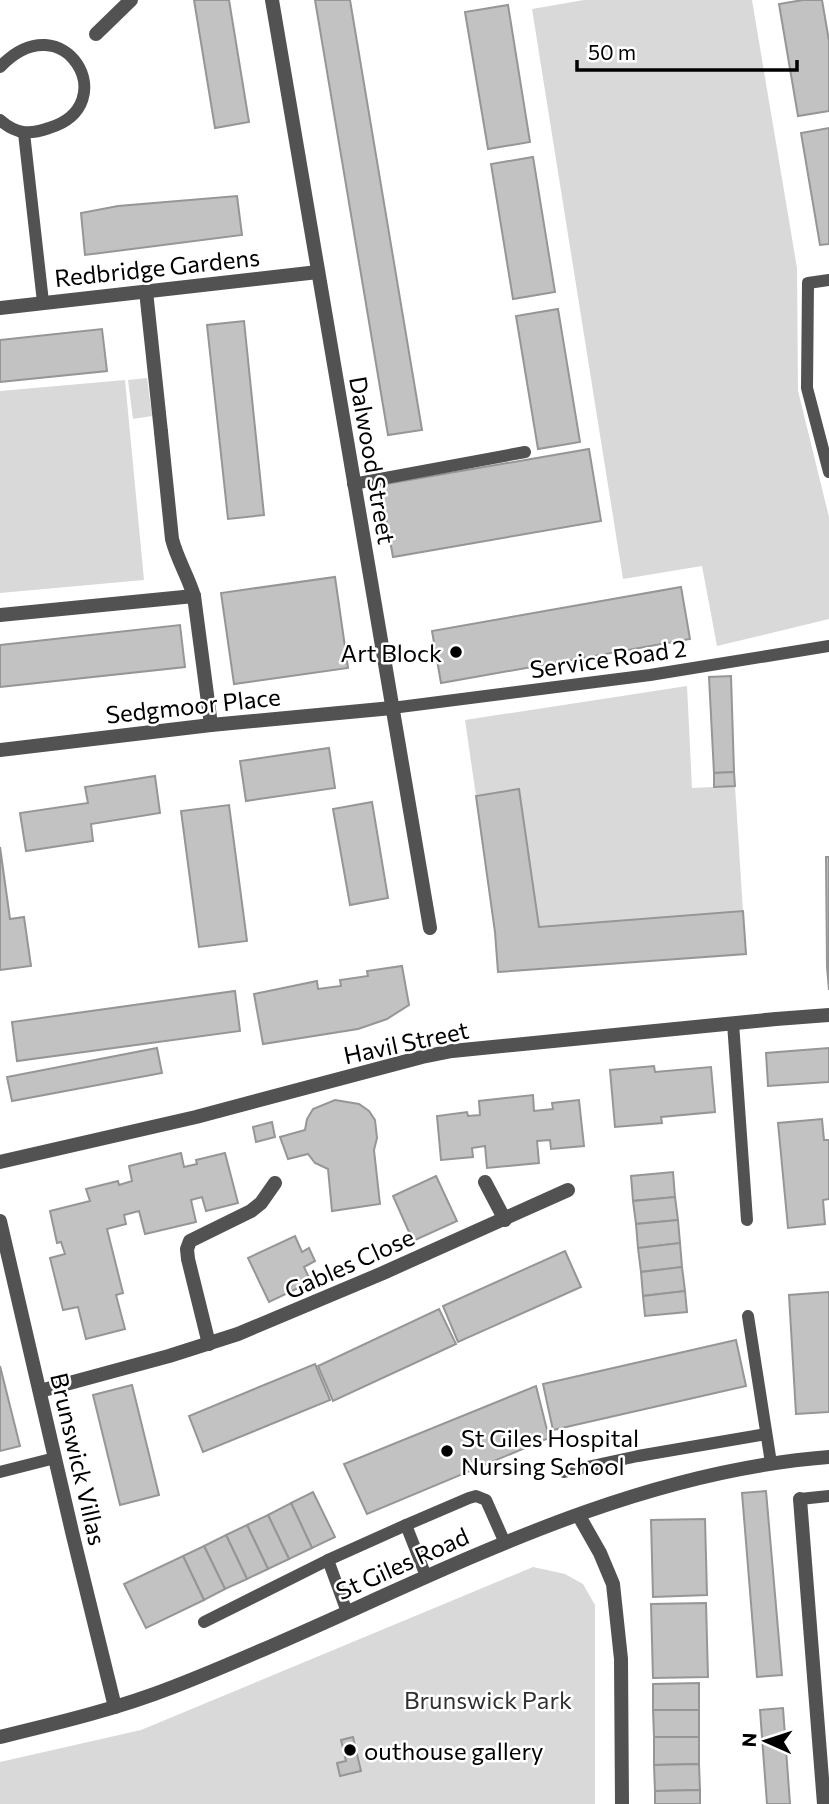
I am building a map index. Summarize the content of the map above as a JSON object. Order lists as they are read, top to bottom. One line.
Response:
{"streets":{"street":["Redbridge Gardens","Dalwood Street","Sedgmoor Place","Havil Street","Gables Close","Brunswick Villas","St Giles Road"],"lane":["Service Road 2"]},"crossings":[["Redbridge Gardens","Dalwood Street"],["Dalwood Street","Service Road 2"],["Dalwood Street","Sedgmoor Place"],["Service Road 2","Sedgmoor Place"],["Gables Close","Brunswick Villas"],["Brunswick Villas","St Giles Road"]],"parks":["Brunswick Park"],"places":["Art Block","St Giles Hospital Nursing School","outhouse gallery"],"scale_bar":"50 m","north":"left"}
